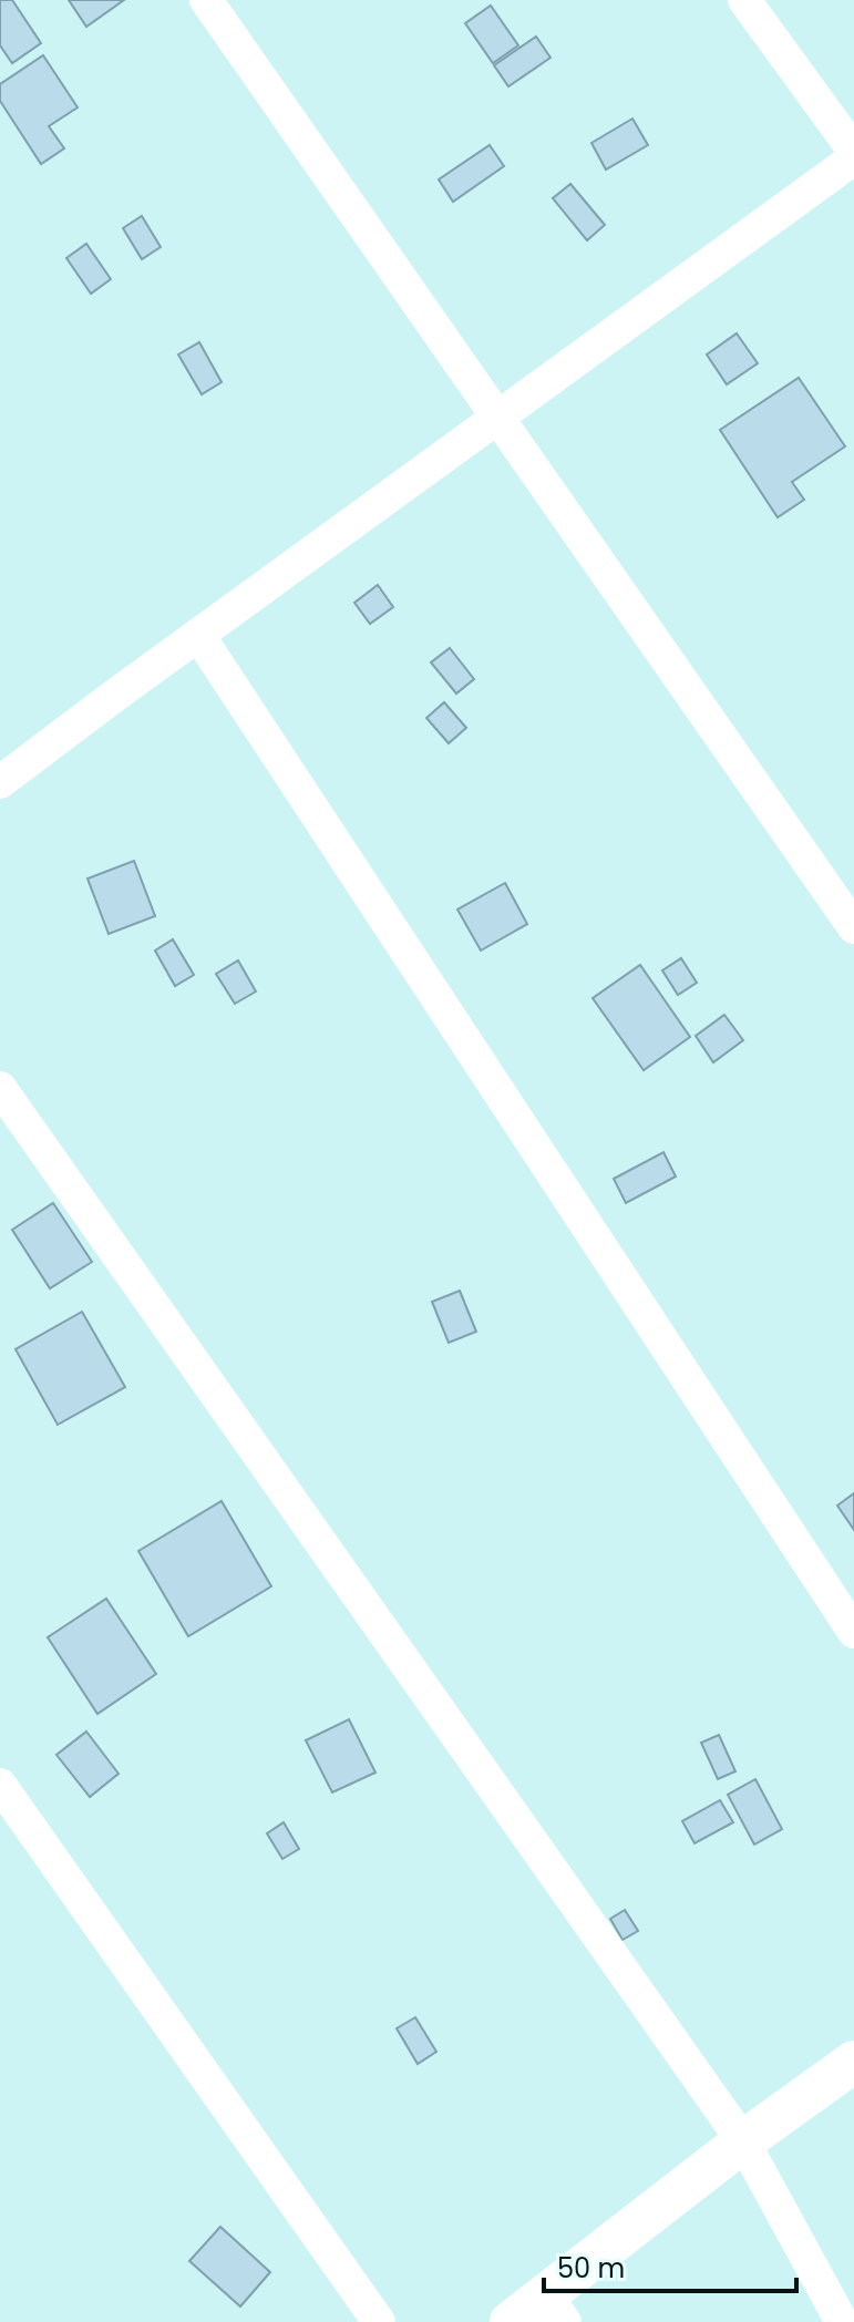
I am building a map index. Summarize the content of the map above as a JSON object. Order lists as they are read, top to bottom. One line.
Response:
{"scale_bar":"50 m"}
